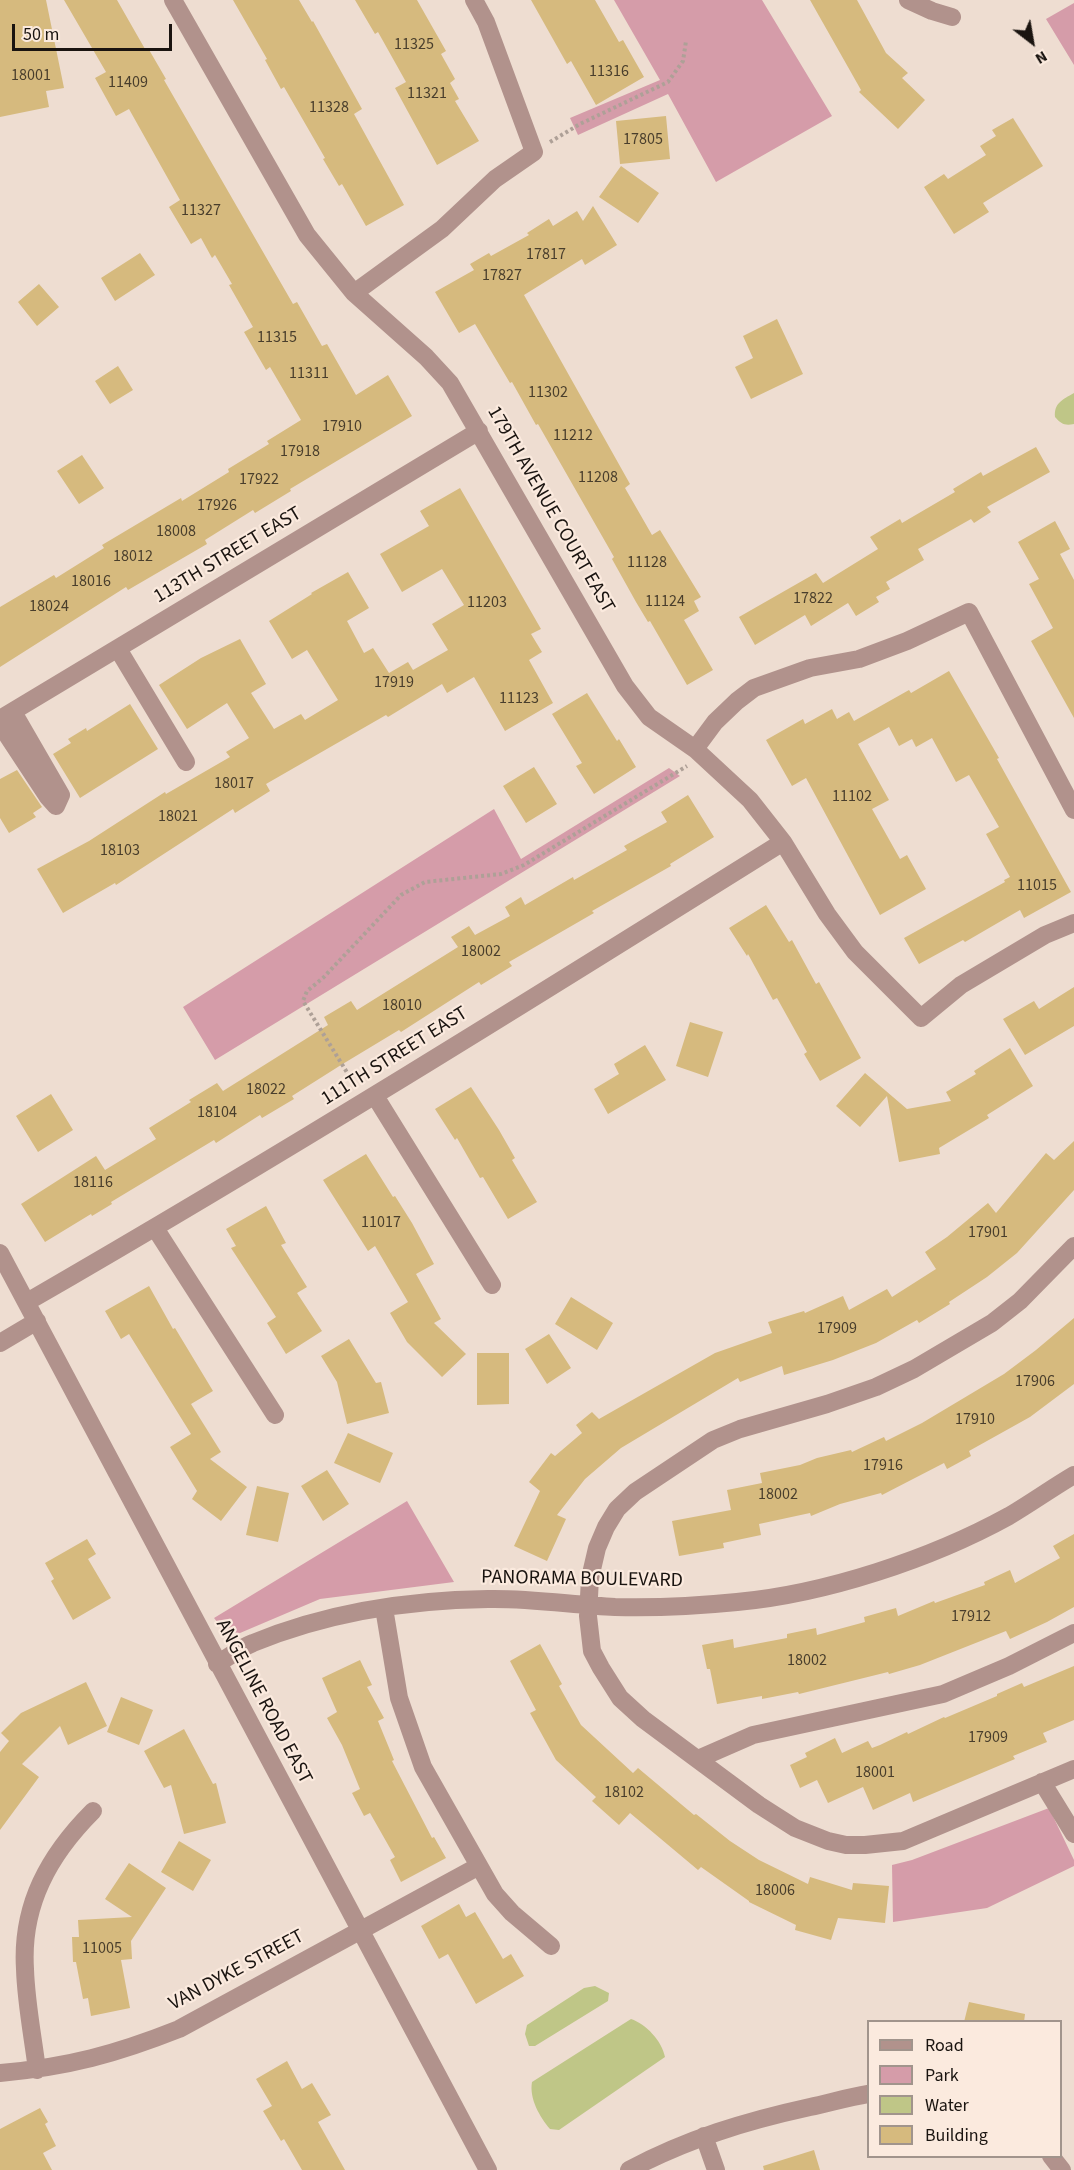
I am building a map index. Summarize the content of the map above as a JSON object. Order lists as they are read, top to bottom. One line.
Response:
{"streets":{"street":["179TH AVENUE COURT EAST","113TH STREET EAST","111TH STREET EAST","PANORAMA BOULEVARD","ANGELINE ROAD EAST","VAN DYKE STREET"]},"crossings":[["179TH AVENUE COURT EAST","113TH STREET EAST"],["179TH AVENUE COURT EAST","111TH STREET EAST"],["111TH STREET EAST","ANGELINE ROAD EAST"],["PANORAMA BOULEVARD","ANGELINE ROAD EAST"],["ANGELINE ROAD EAST","VAN DYKE STREET"]],"house_numbers":["11325","11316","18001","11409","11321","11328","17805","11327","17817","17827","11315","11311","11302","17910","11212","17918","11208","17922","17926","18008","18012","11128","18016","17822","11124","11203","18024","17919","11123","18017","11102","18021","18103","11015","18002","18010","18022","18104","18116","11017","17901","17909","17906","17910","17916","18002","17912","18002","17909","18001","18102","18006","11005"],"legend":["Road","Park","Water","Building"],"scale_bar":"50 m","north":"bottom right"}
